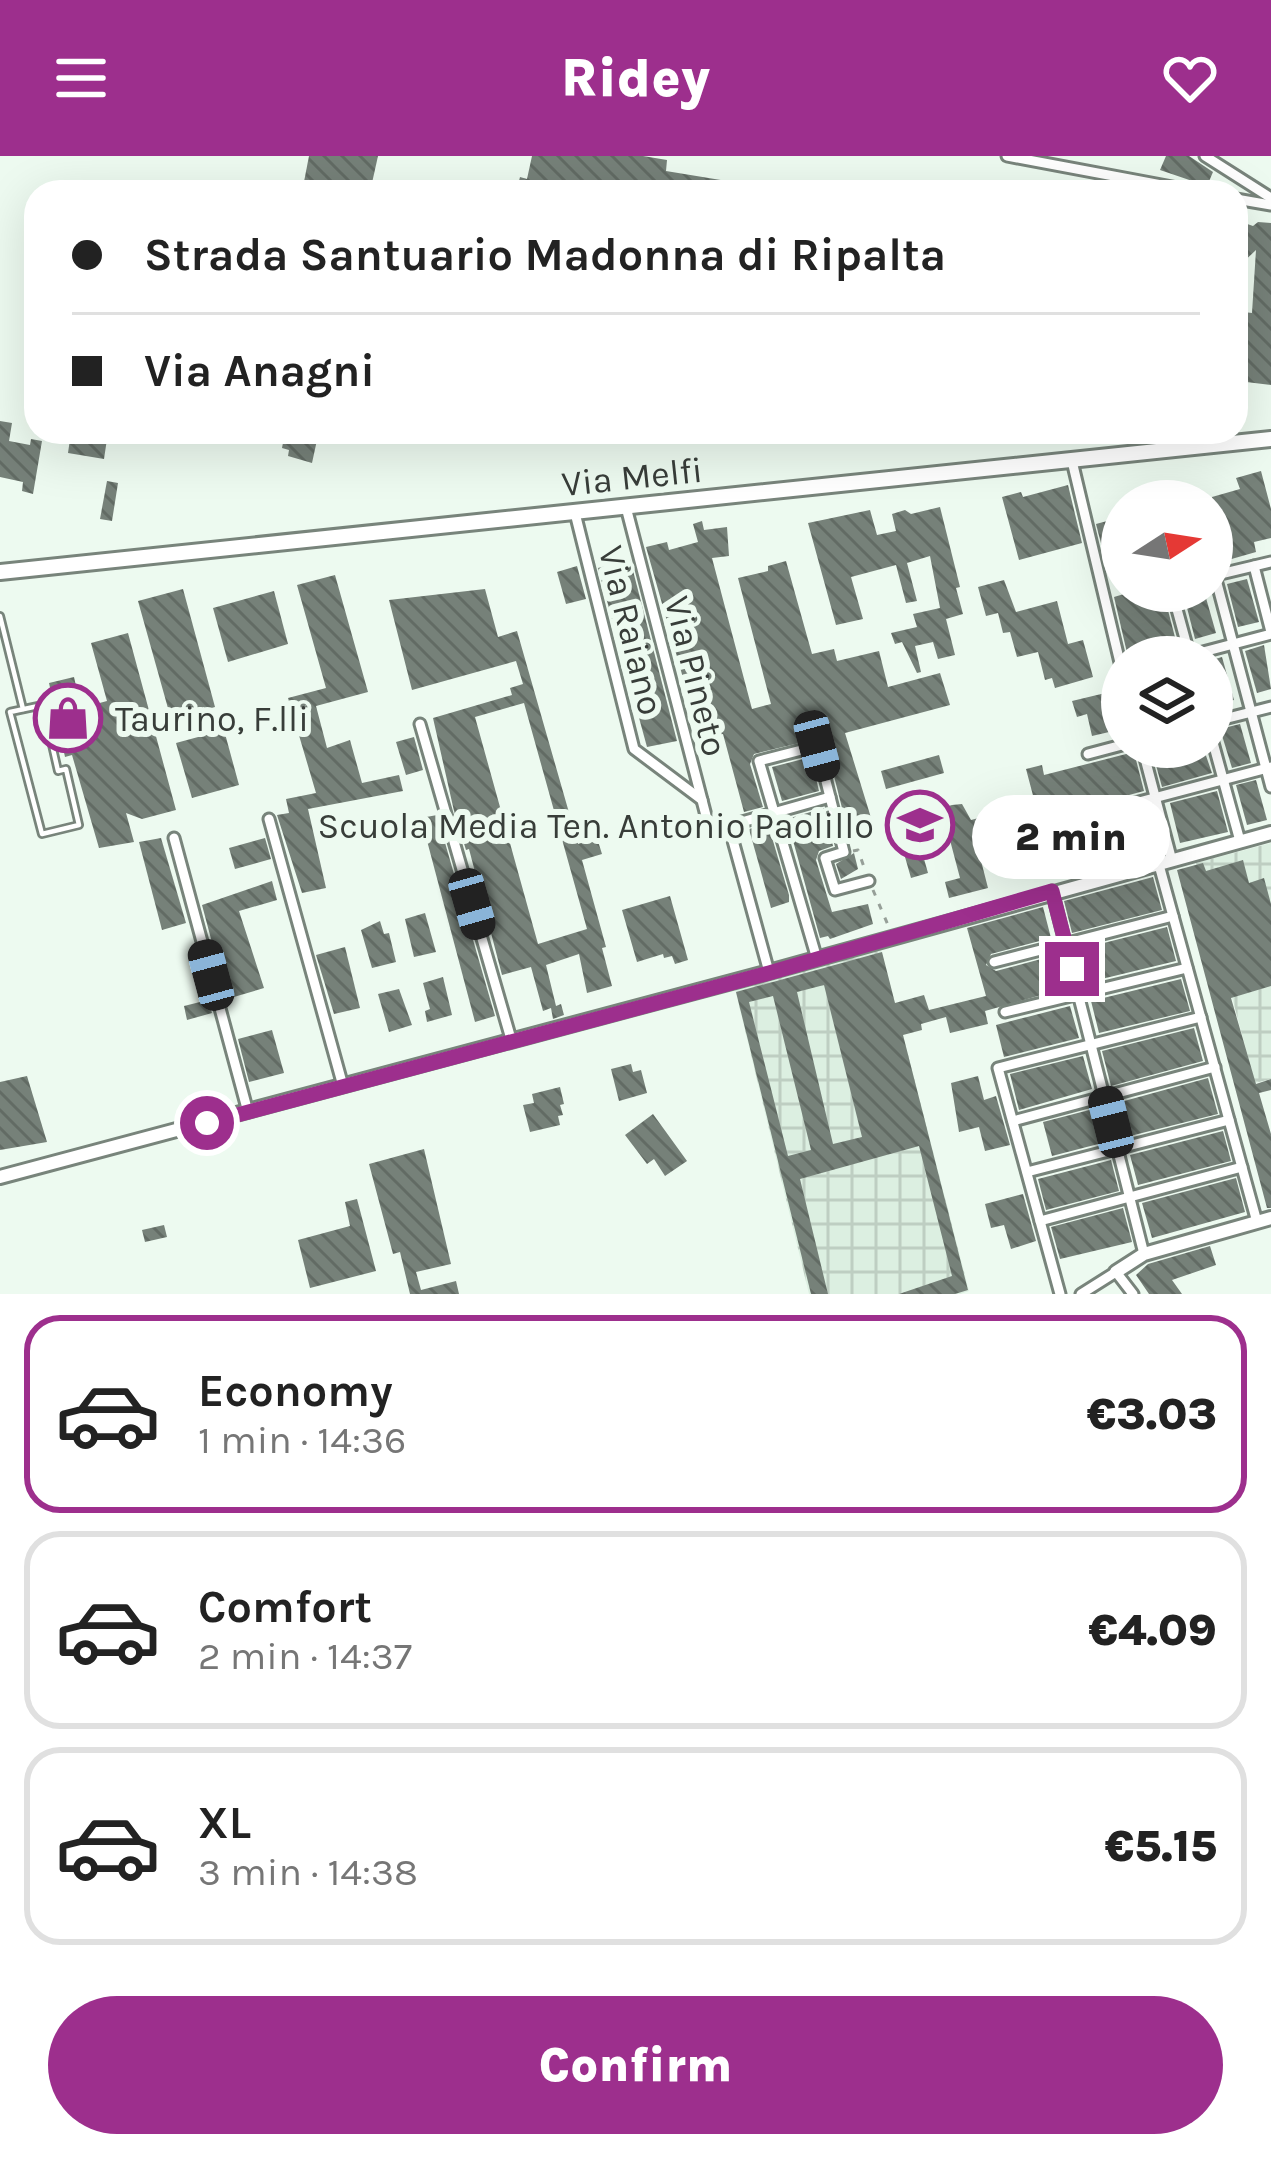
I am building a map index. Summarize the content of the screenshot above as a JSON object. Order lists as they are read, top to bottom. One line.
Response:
{"streets":{"main road":["Via Melfi"],"street":["Via Raiano","Via Pineto"]},"crossings":[["Via Melfi","Via Raiano"],["Via Melfi","Via Pineto"],["Via Raiano","Via Pineto"]],"places":{"shop":["Taurino, F.lli"],"school or university":["Scuola Media Ten. Antonio Paolillo"]},"north":"right","page":{"header":"Ridey","banner":["Strada Santuario Madonna di Ripalta","Via Anagni"],"bubble":"2 min","list":[{"name":"Economy","note":"1 min · 14:36","value":"€3.03"},{"name":"Comfort","note":"2 min · 14:37","value":"€4.09"},{"name":"XL","note":"3 min · 14:38","value":"€5.15"}],"buttons":"Confirm"}}
